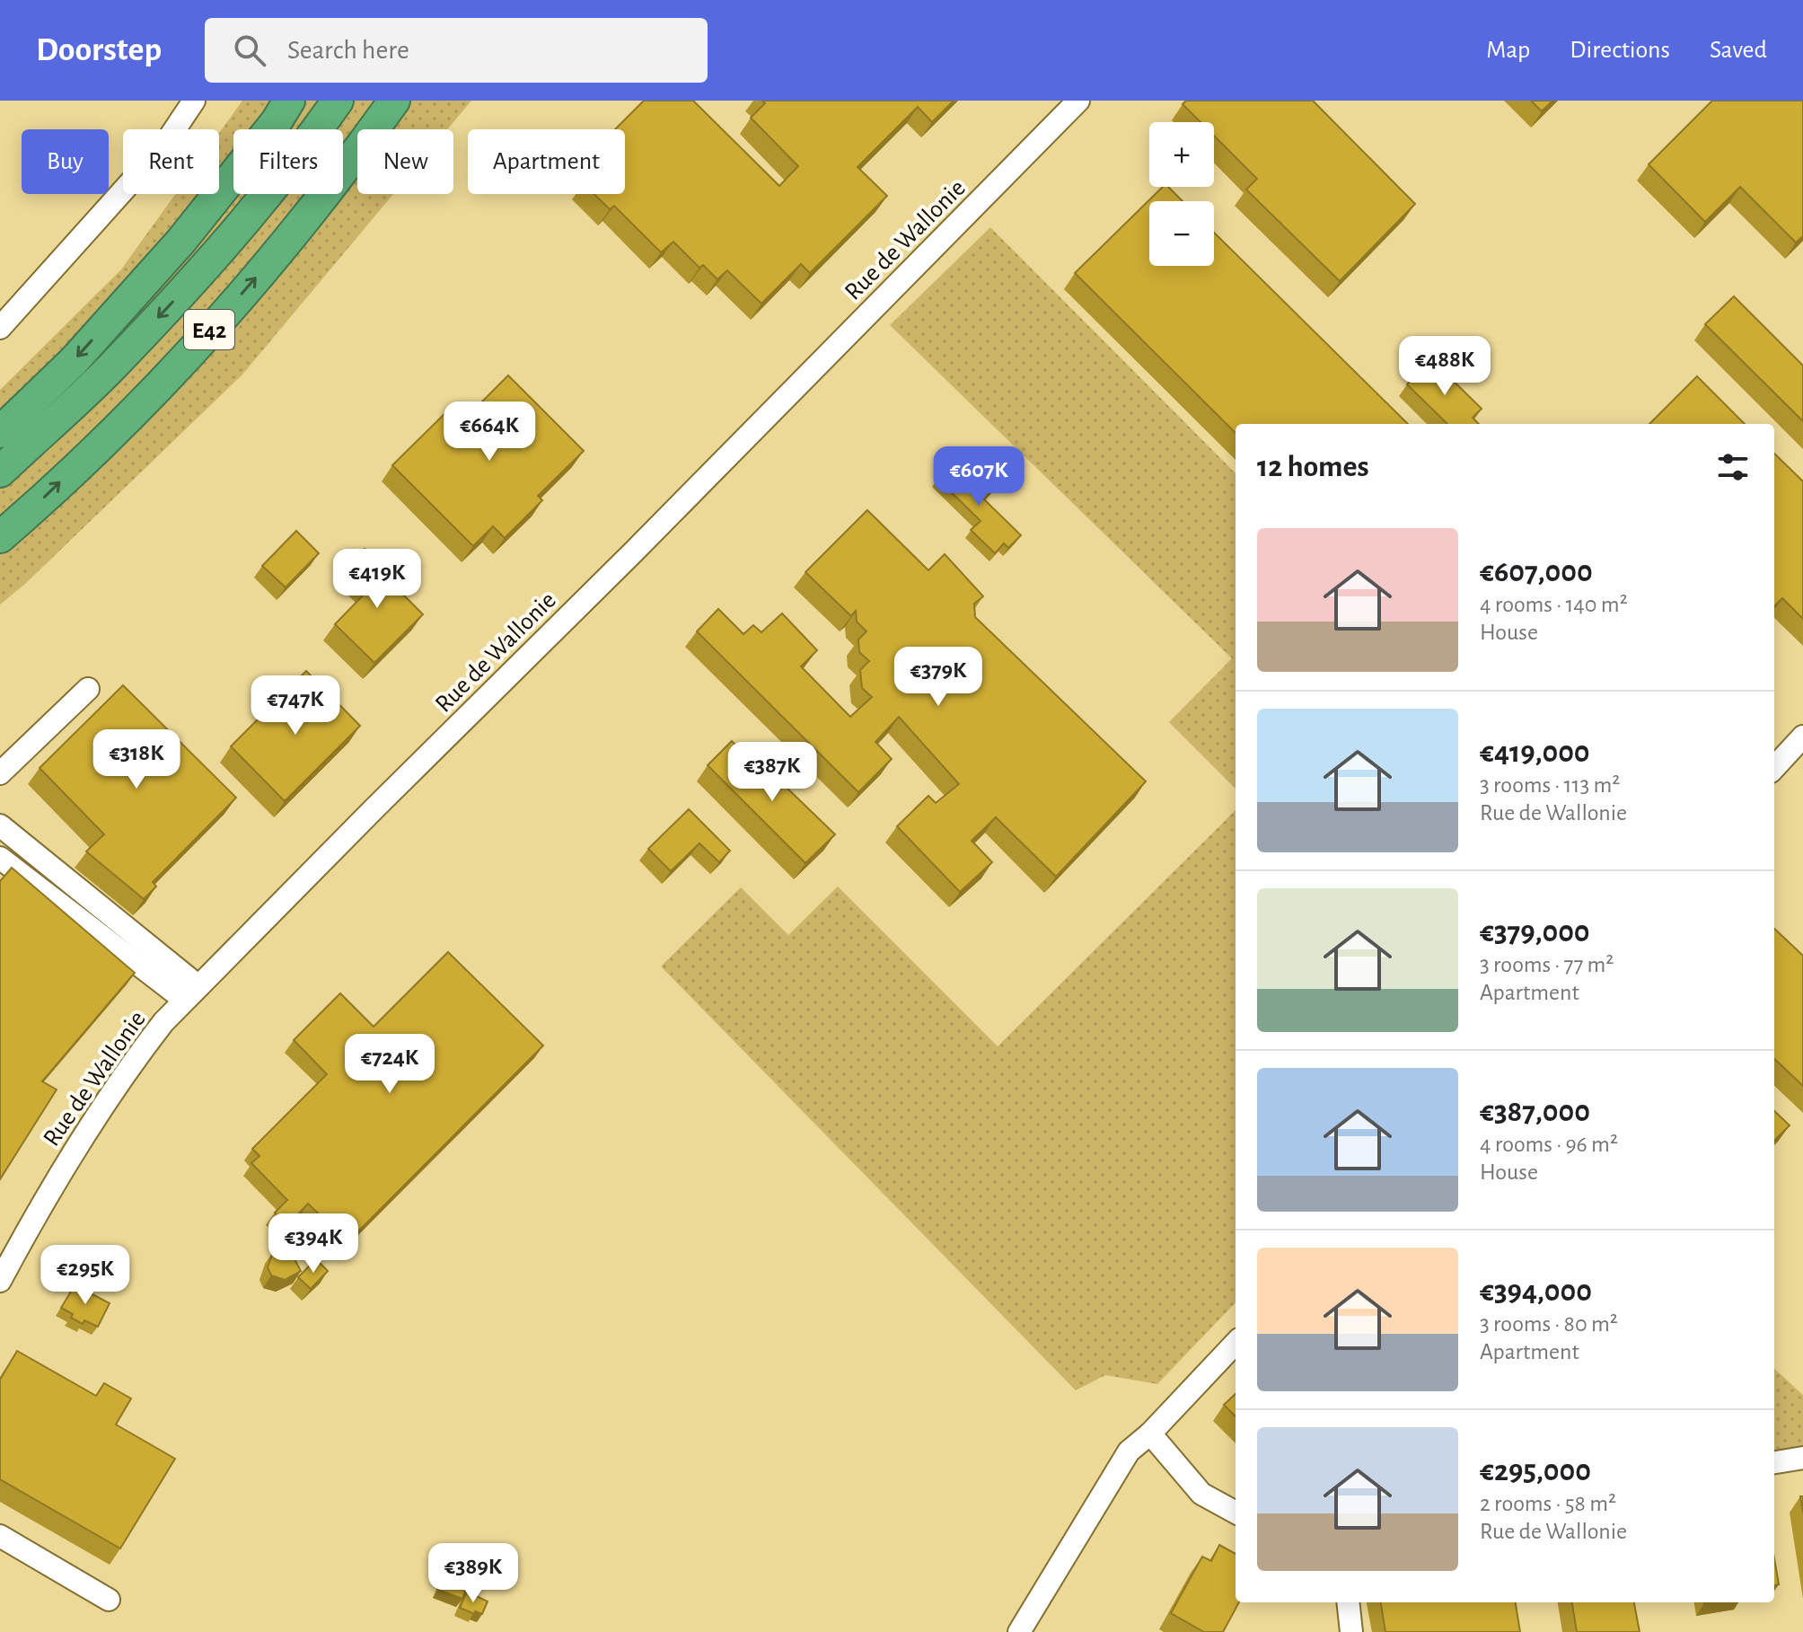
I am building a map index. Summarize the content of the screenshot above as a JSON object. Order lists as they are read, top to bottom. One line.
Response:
{"streets":{"highway":["E42"],"street":["Rue de Wallonie"]},"page":{"header":"Doorstep","search":"Search here","nav":["Map","Directions","Saved"],"map_buttons":["+","−"],"chip":["Buy","Rent","Filters","New","Apartment"],"price":["€488K","€664K","€607K","€419K","€379K","€747K","€318K","€387K","€724K","€394K","€295K","€389K"],"heading":"12 homes","list":[{"name":"€607,000","note":"4 rooms · 140 m² · House"},{"name":"€419,000","note":"3 rooms · 113 m² · Rue de Wallonie"},{"name":"€379,000","note":"3 rooms · 77 m² · Apartment"},{"name":"€387,000","note":"4 rooms · 96 m² · House"},{"name":"€394,000","note":"3 rooms · 80 m² · Apartment"},{"name":"€295,000","note":"2 rooms · 58 m² · Rue de Wallonie"}]}}
